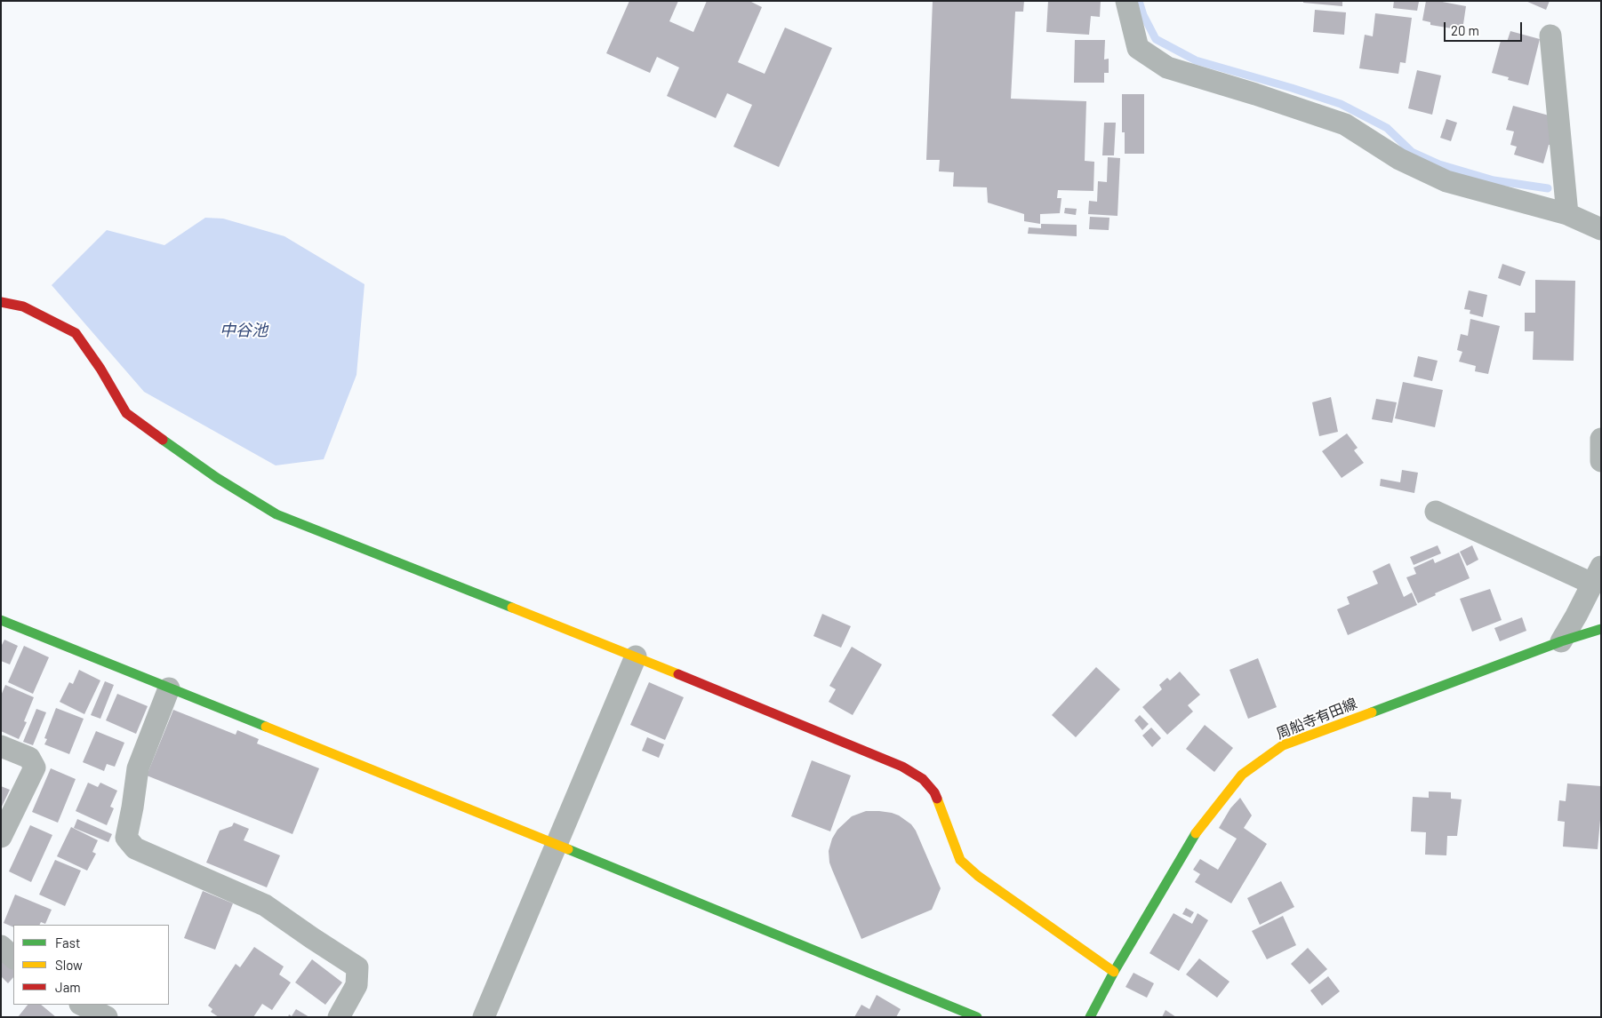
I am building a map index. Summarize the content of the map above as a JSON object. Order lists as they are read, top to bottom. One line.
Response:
{"streets":{"street":["周船寺有田線"]},"water":["中谷池"],"legend":["Fast","Slow","Jam"],"scale_bar":"20 m"}
